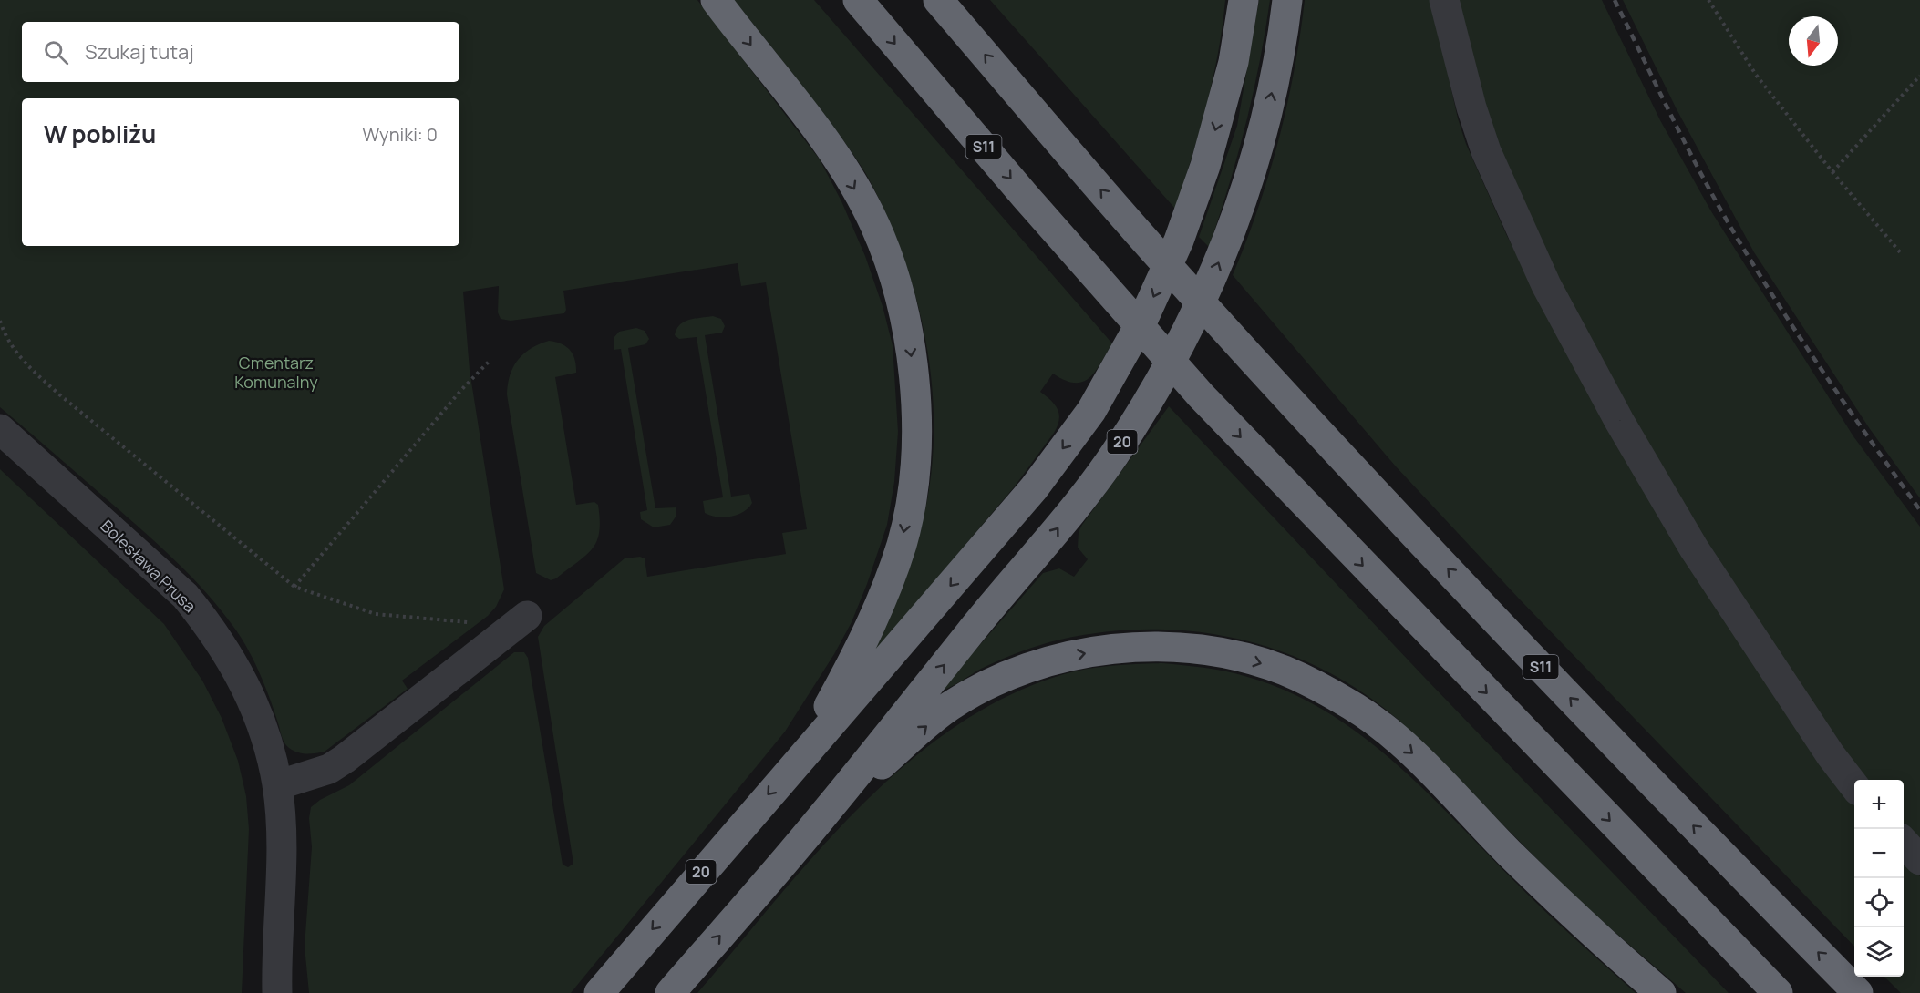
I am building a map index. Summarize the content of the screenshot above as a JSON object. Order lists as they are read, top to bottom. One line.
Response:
{"streets":{"highway":["S11","20"],"street":["Bolesława Prusa"]},"parks":["Cmentarz Komunalny"],"north":"bottom","page":{"search":"Szukaj tutaj","heading":["W pobliżu","Wyniki: 0"],"map_buttons":["+","−"]}}
